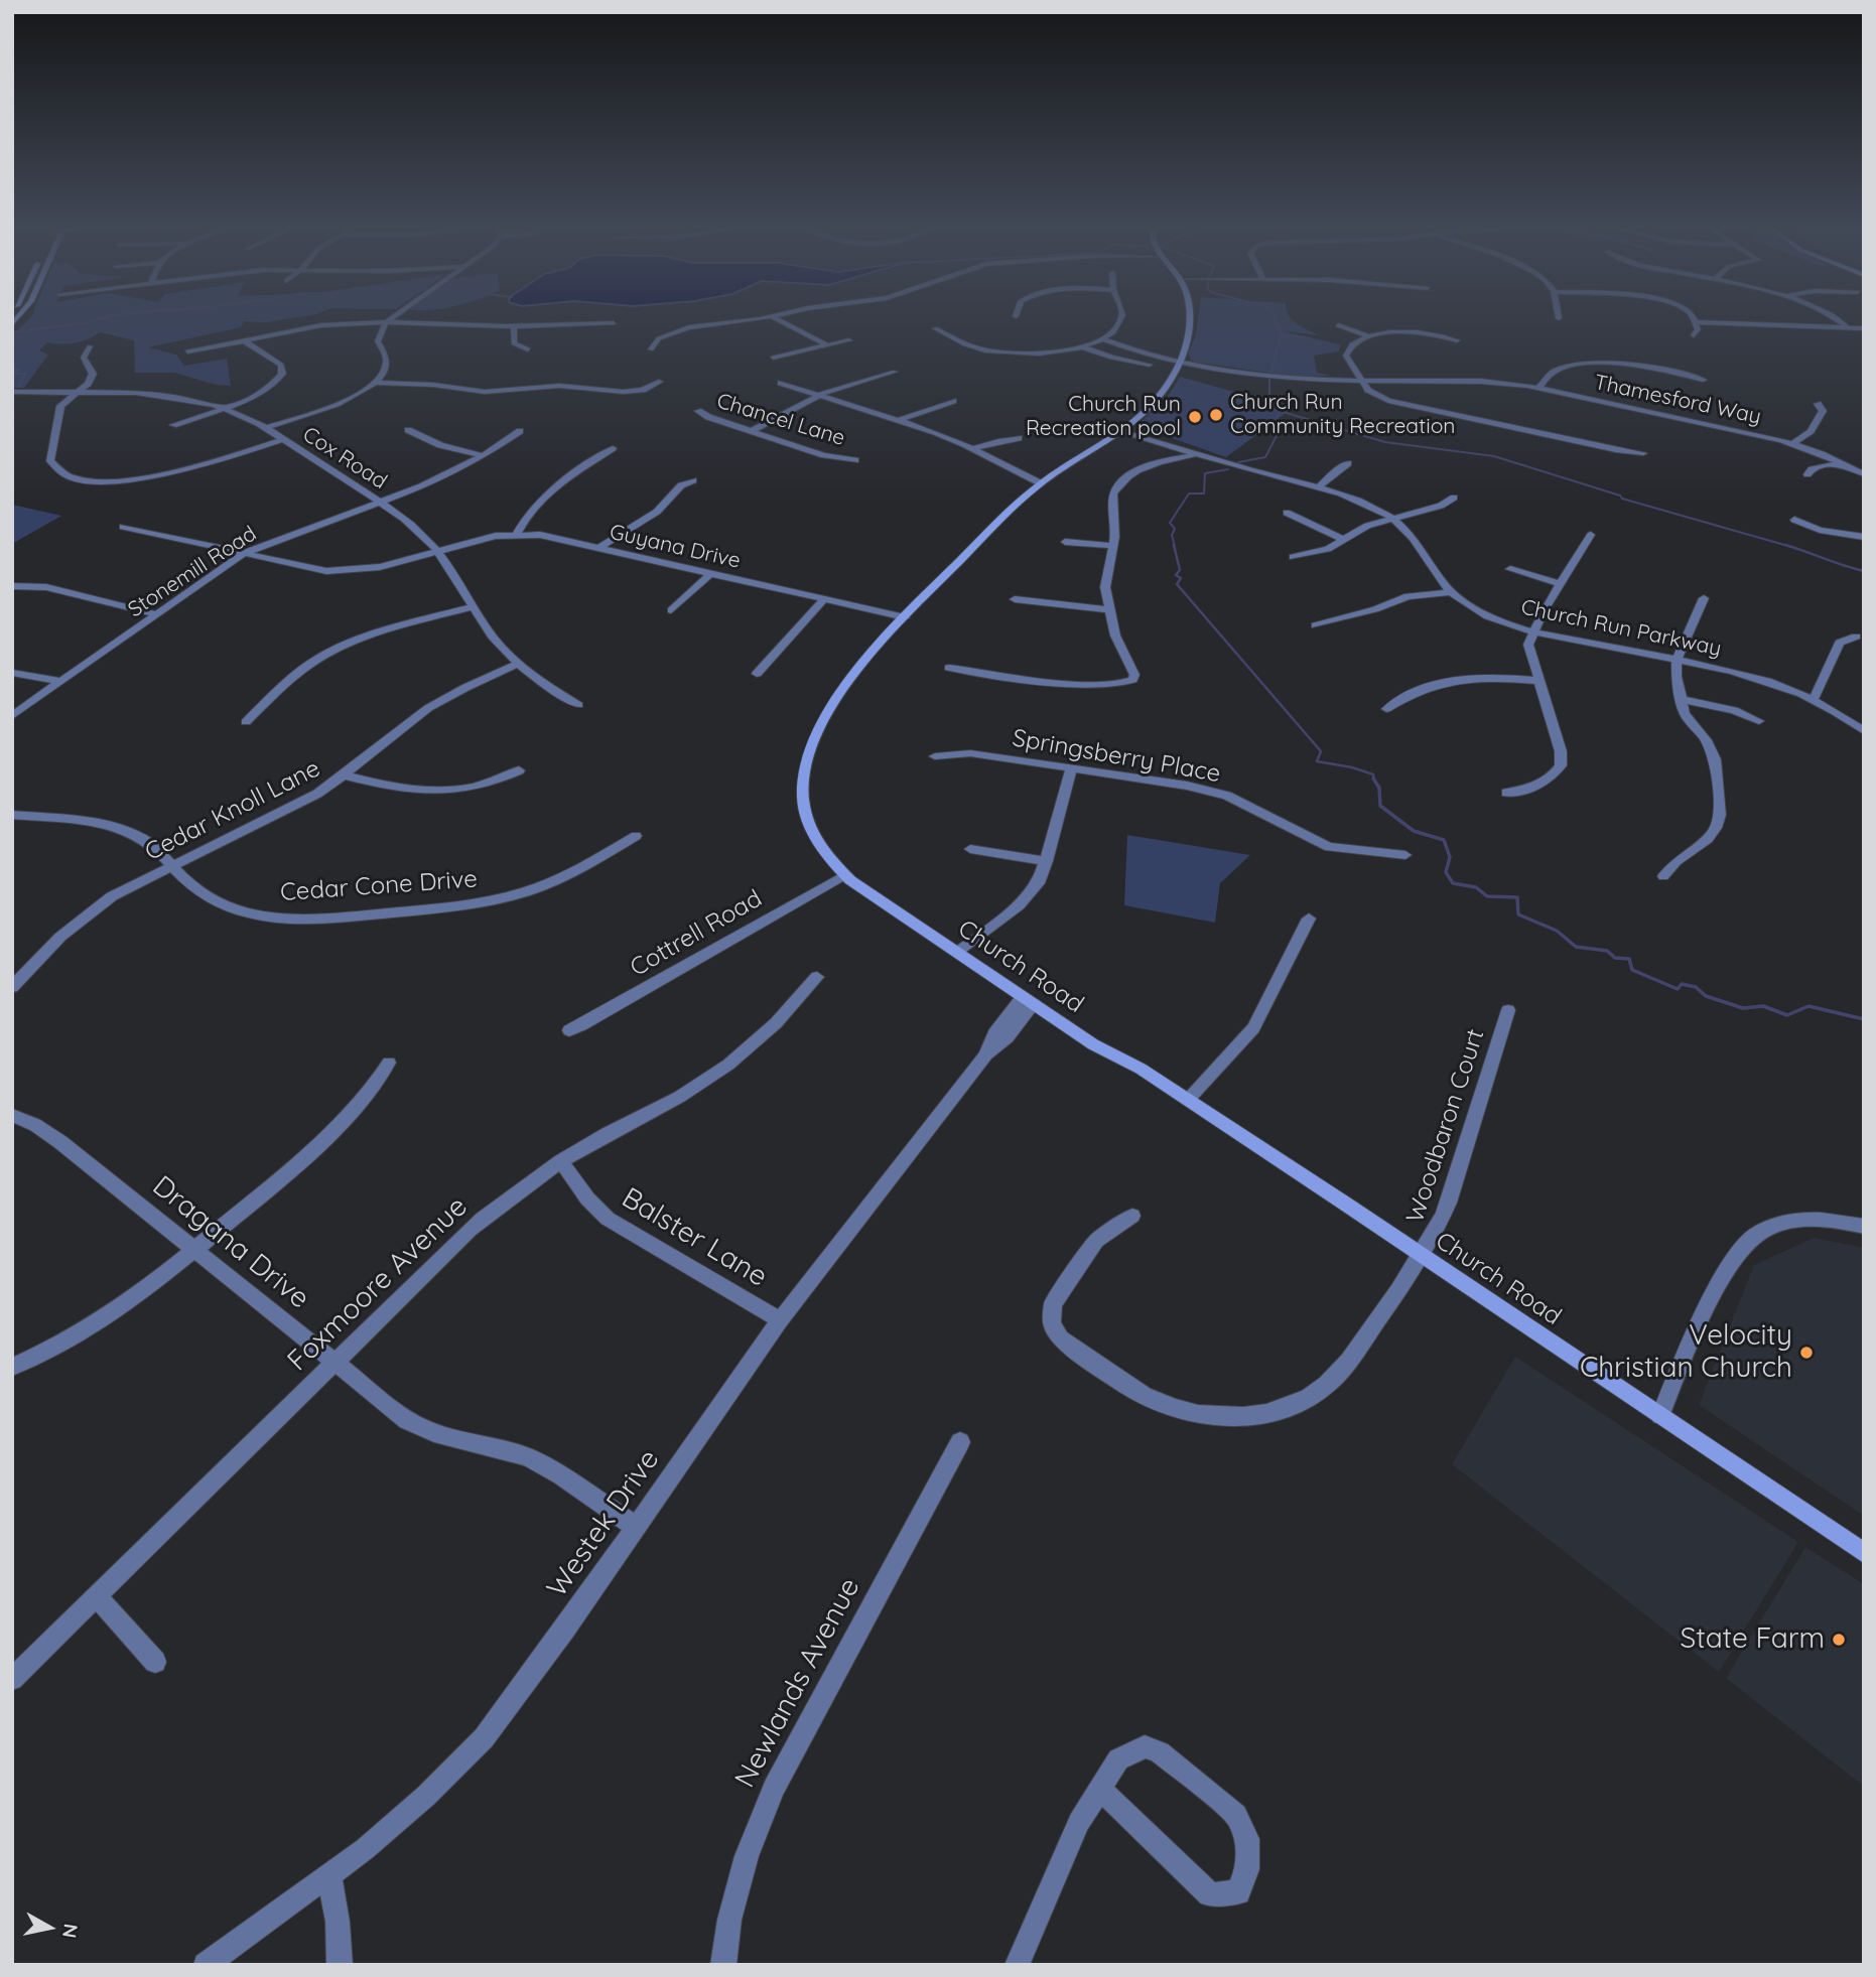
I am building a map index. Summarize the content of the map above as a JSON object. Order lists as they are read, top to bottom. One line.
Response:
{"streets":{"main road":["Church Road"],"street":["Thamesford Way","Chancel Lane","Cox Road","Guyana Drive","Stonemill Road","Church Run Parkway","Springsberry Place","Cedar Knoll Lane","Cedar Cone Drive","Cottrell Road","Woodbaron Court","Balster Lane","Dragana Drive","Foxmoore Avenue","Westek Drive","Newlands Avenue"]},"crossings":[["Thamesford Way","Church Road"],["Cox Road","Guyana Drive"],["Cox Road","Stonemill Road"],["Cox Road","Cedar Knoll Lane"],["Guyana Drive","Stonemill Road"],["Guyana Drive","Church Road"],["Church Run Parkway","Church Road"],["Cedar Knoll Lane","Cedar Cone Drive"],["Cottrell Road","Church Road"],["Church Road","Woodbaron Court"],["Church Road","Westek Drive"],["Balster Lane","Foxmoore Avenue"],["Balster Lane","Westek Drive"],["Dragana Drive","Foxmoore Avenue"],["Dragana Drive","Westek Drive"]],"places":["Church Run Community Recreation","Church Run Recreation pool","Velocity Christian Church","State Farm"],"north":"right"}
